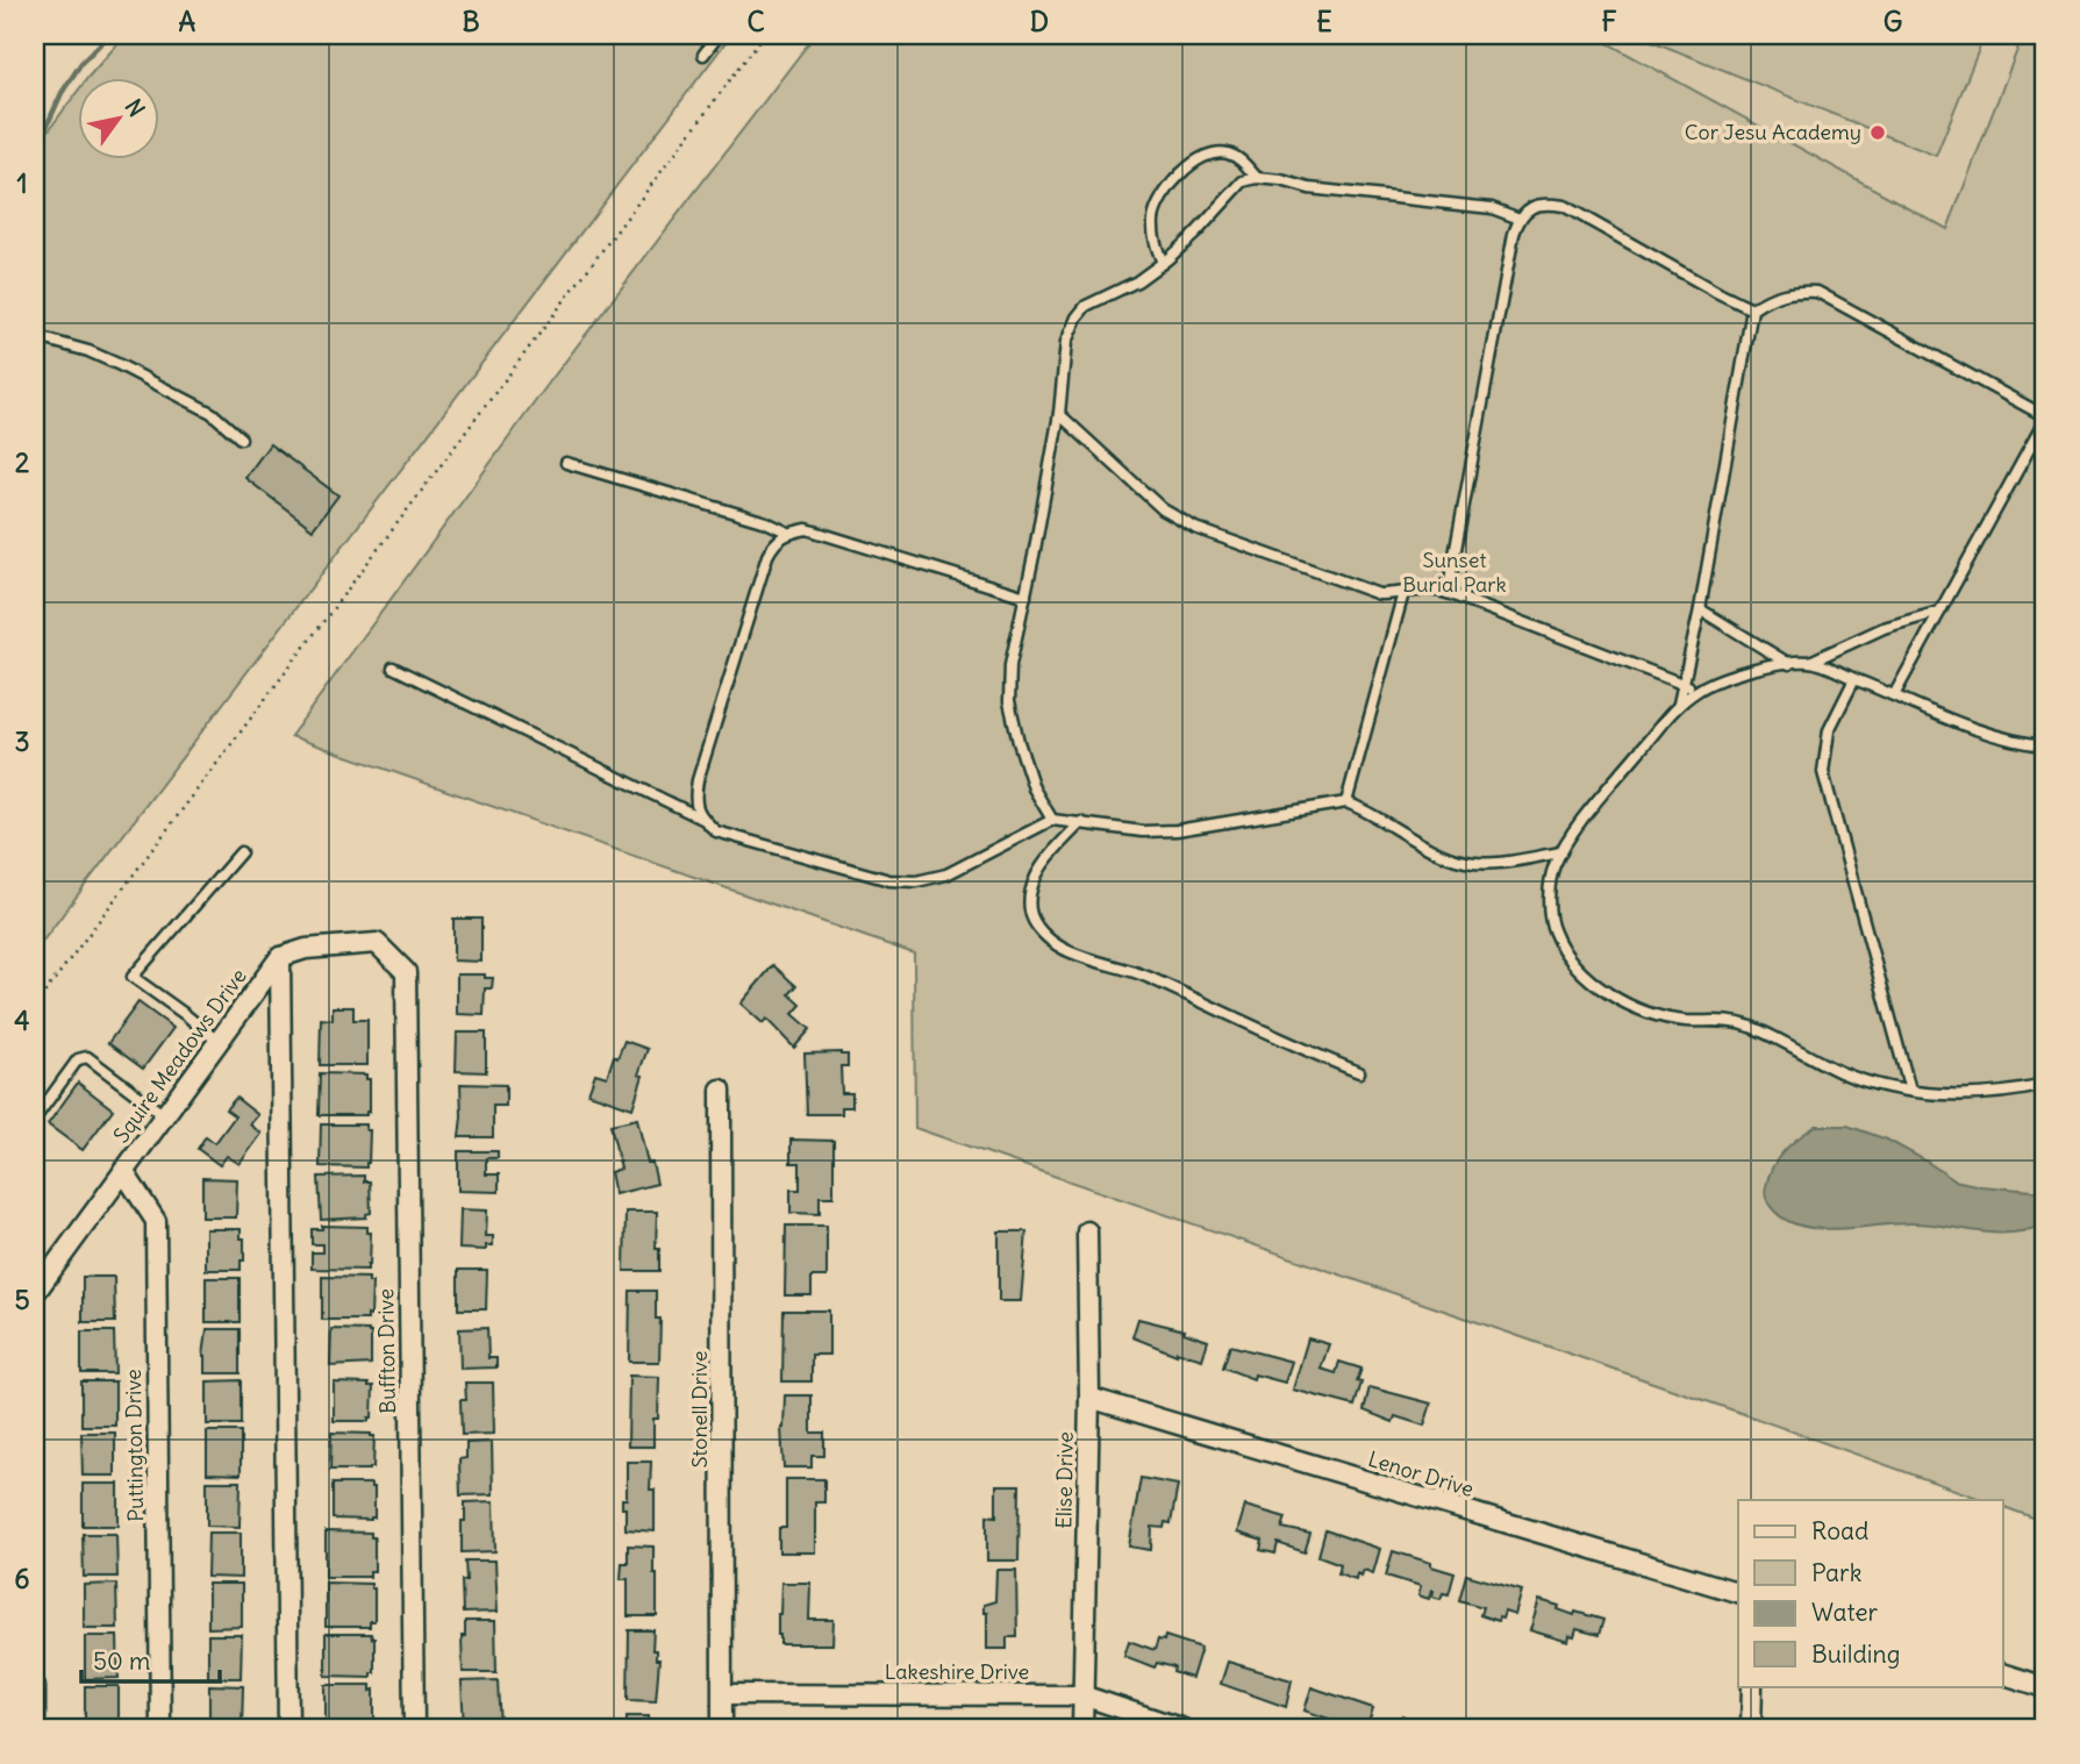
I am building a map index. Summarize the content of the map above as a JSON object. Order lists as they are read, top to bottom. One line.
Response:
{"streets":{"street":["Squire Meadows Drive","Buffton Drive","Stonell Drive","Puttington Drive","Lenor Drive","Elise Drive","Lakeshire Drive"]},"crossings":[["Squire Meadows Drive","Buffton Drive"],["Squire Meadows Drive","Puttington Drive"],["Stonell Drive","Lakeshire Drive"],["Lenor Drive","Elise Drive"],["Elise Drive","Lakeshire Drive"]],"parks":["Sunset Burial Park"],"places":["Cor Jesu Academy"],"legend":["Road","Park","Water","Building"],"scale_bar":"50 m","north":"top right","grid":{"columns":["A","B","C","D","E","F","G"],"rows":["1","2","3","4","5","6"]}}
